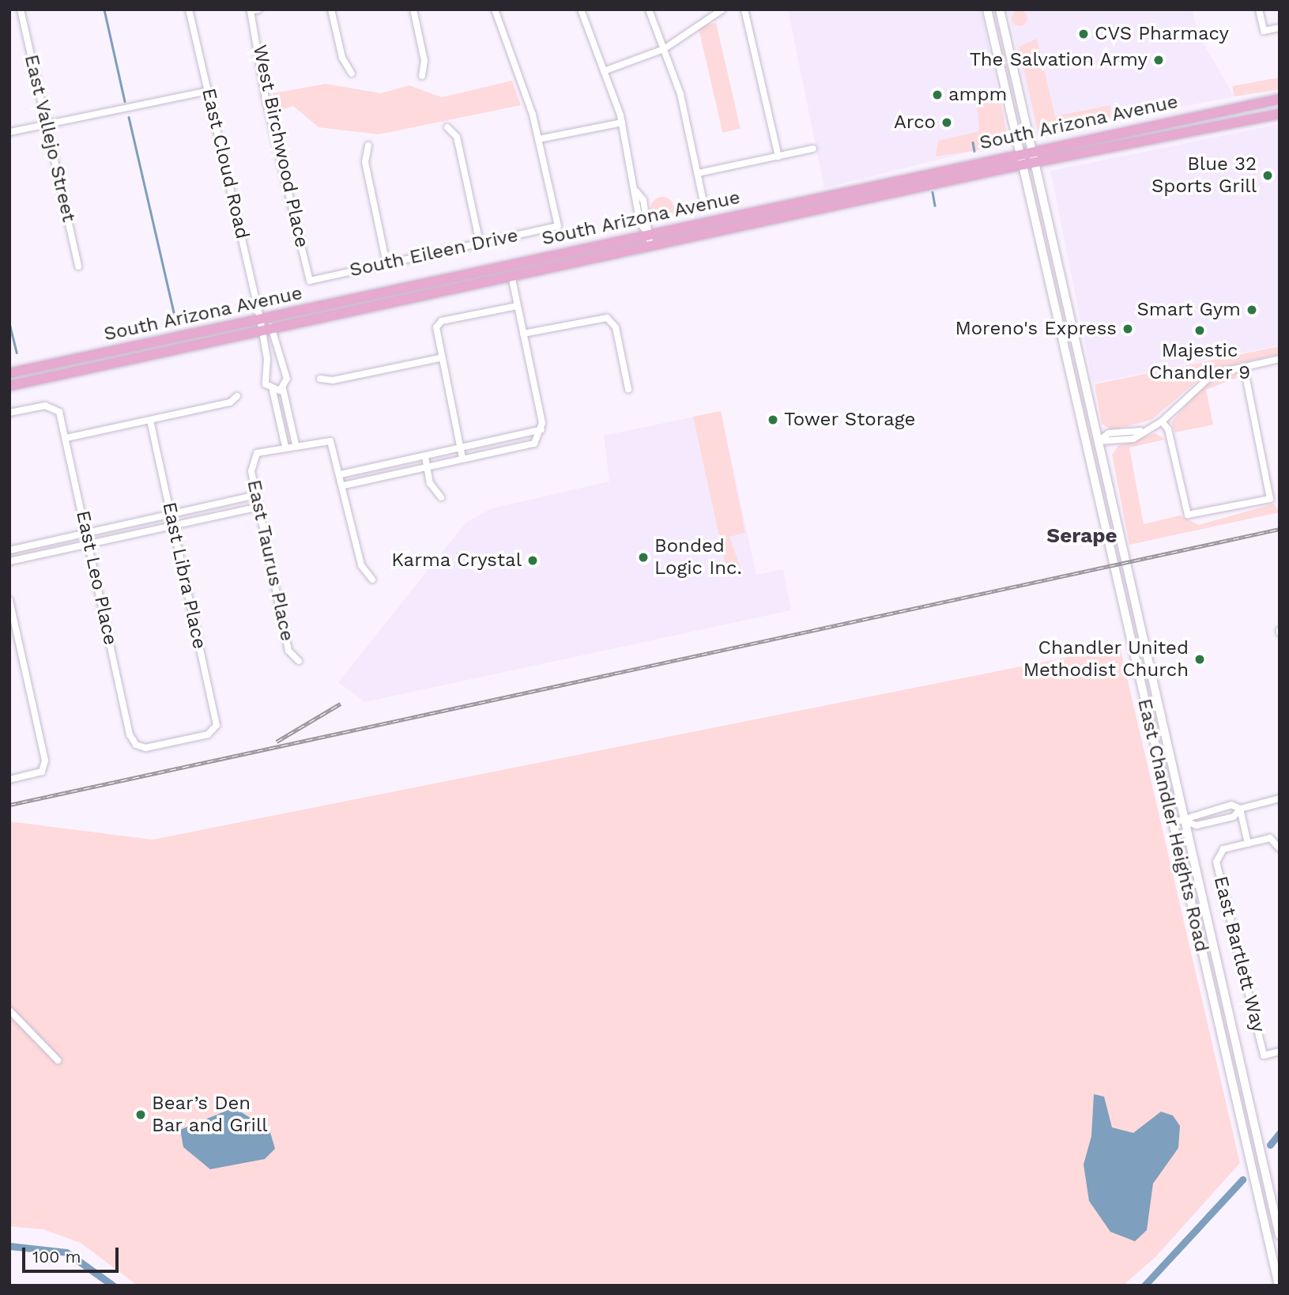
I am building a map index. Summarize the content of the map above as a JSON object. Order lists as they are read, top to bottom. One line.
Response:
{"streets":{"main road":["South Arizona Avenue","East Chandler Heights Road"],"street":["East Vallejo Street","West Birchwood Place","East Cloud Road","South Eileen Drive","East Taurus Place","East Libra Place","East Leo Place","East Bartlett Way"]},"crossings":[["South Arizona Avenue","East Cloud Road"],["South Arizona Avenue","East Chandler Heights Road"],["West Birchwood Place","South Eileen Drive"],["East Libra Place","East Leo Place"]],"districts":["Serape"],"places":["CVS Pharmacy","The Salvation Army","ampm","Arco","Blue 32 Sports Grill","Smart Gym","Moreno's Express","Majestic Chandler 9","Tower Storage","Bonded Logic Inc.","Karma Crystal","Chandler United Methodist Church","Bear’s Den Bar and Grill"],"scale_bar":"100 m"}
